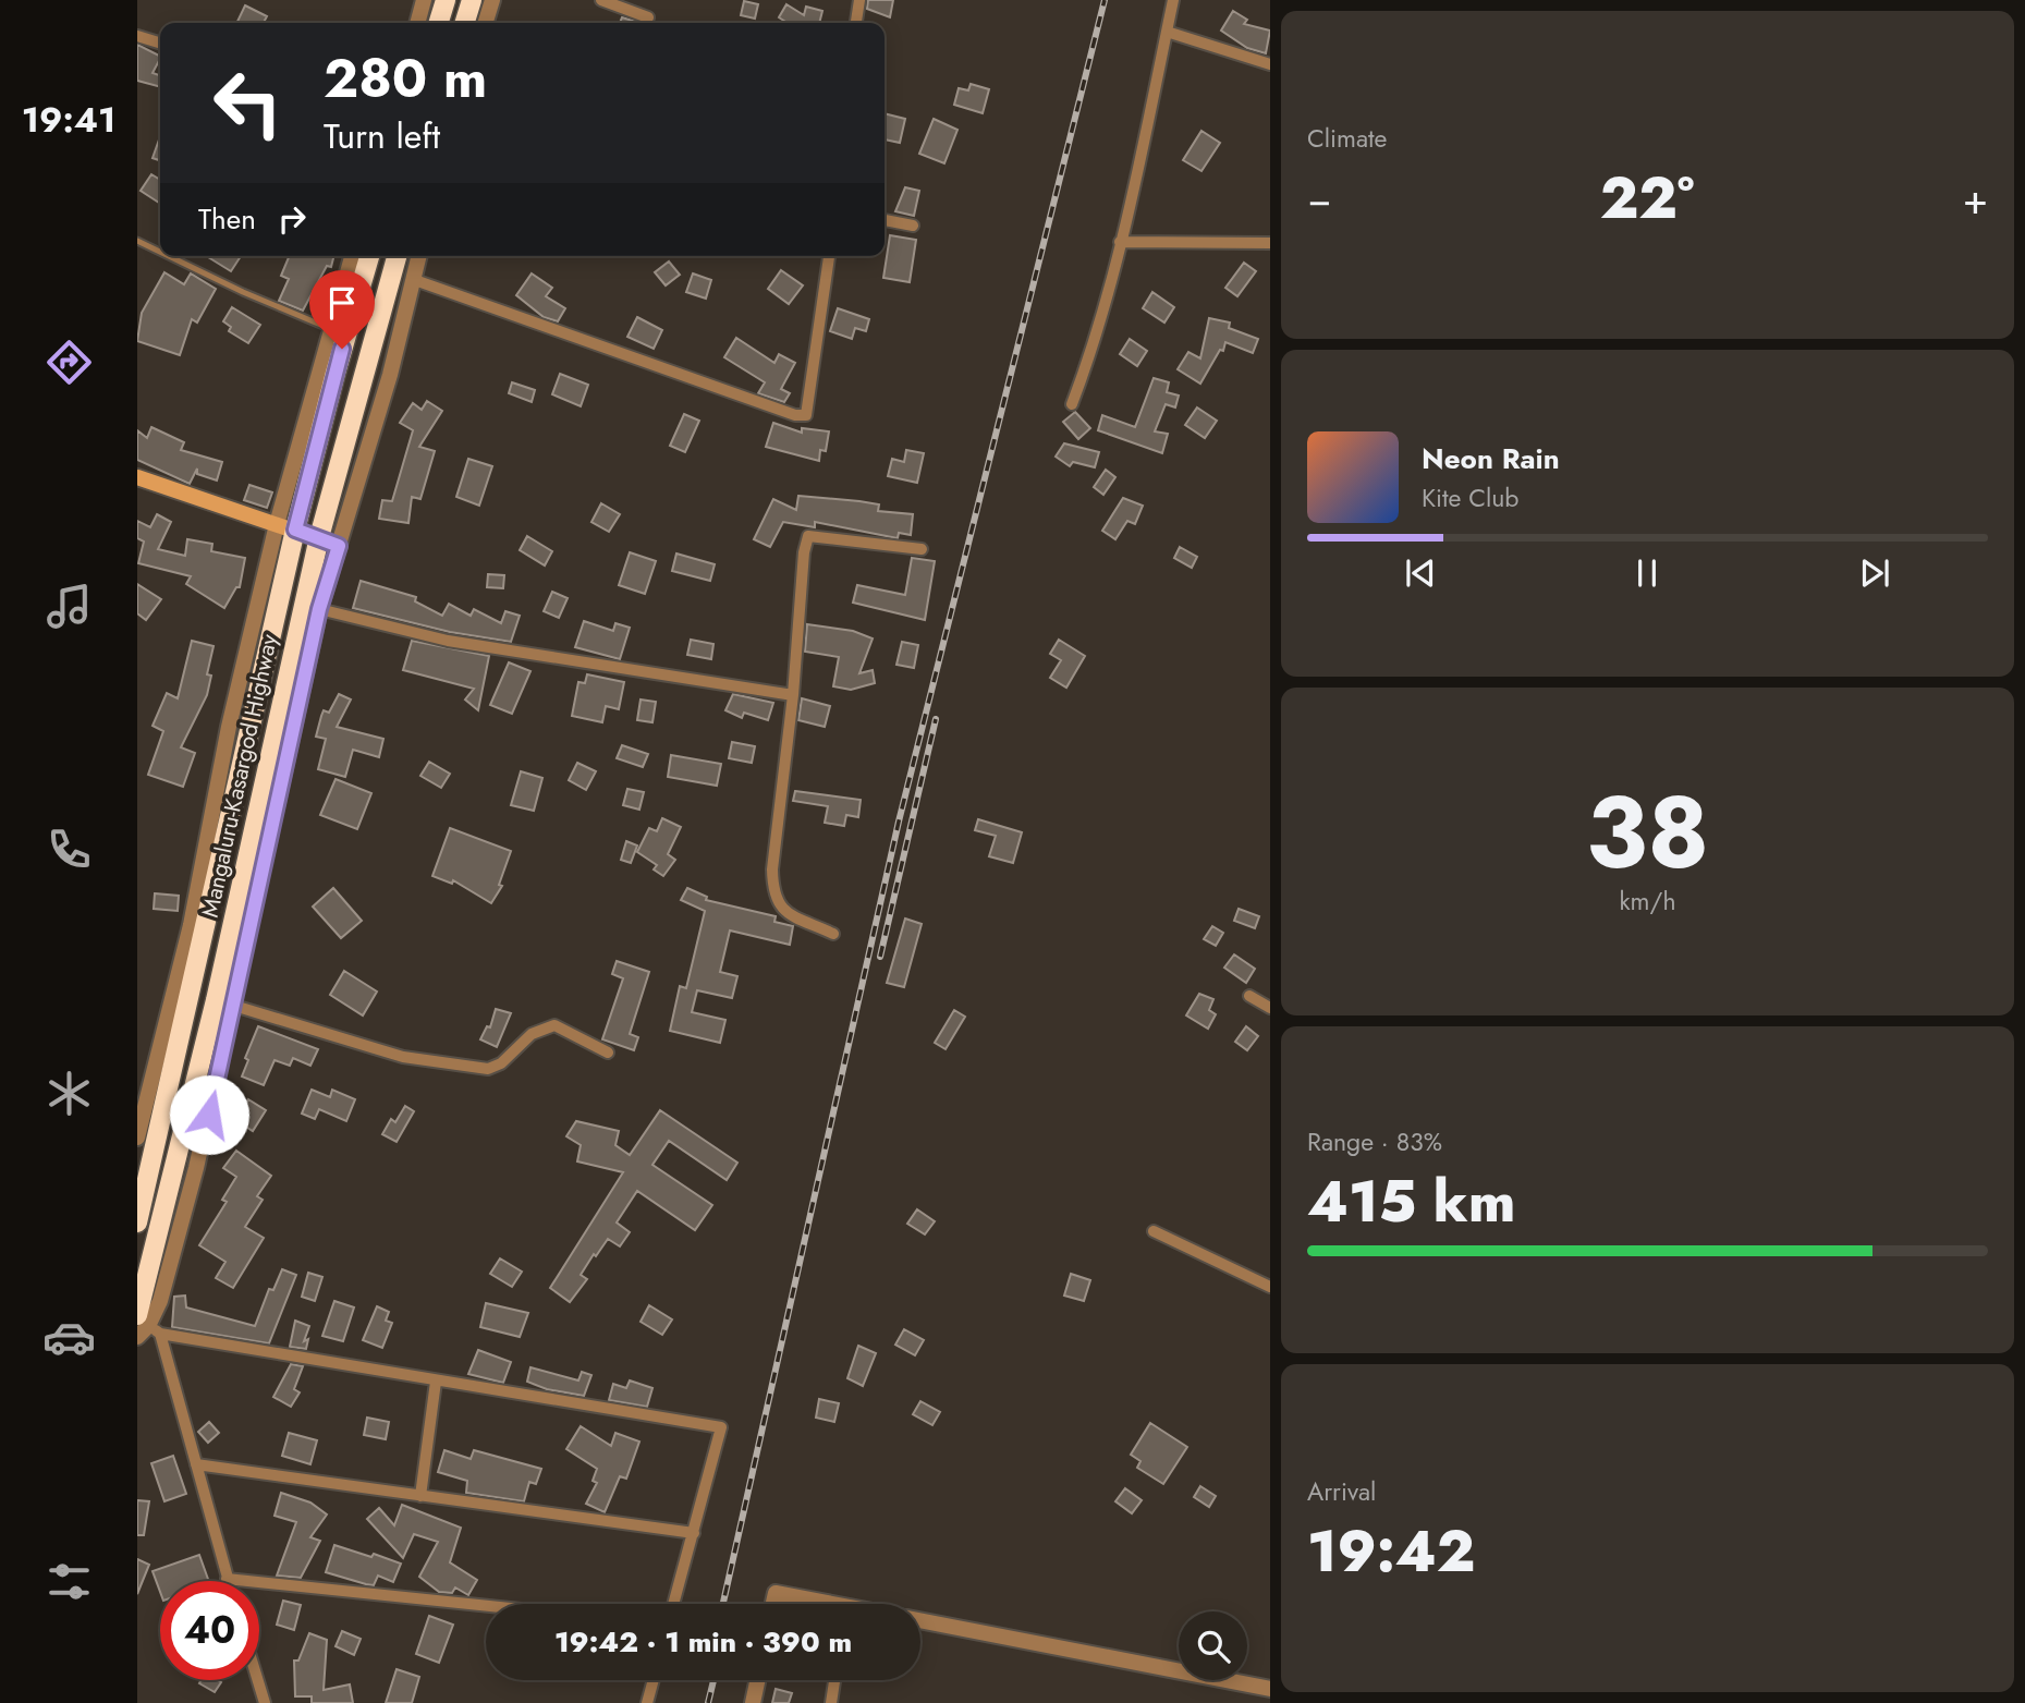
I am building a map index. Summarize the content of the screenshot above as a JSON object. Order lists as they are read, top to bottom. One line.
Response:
{"streets":{"highway":["Mangaluru-Kasargod Highway"]},"page":{"tabs":"19:41","tile":["Climate",["38","km/h"],["Range · 83%","415 km"],["Arrival","19:42"]],"turn":["280 m","Turn left"],"heat":["−","22°","+"],"then":"Then","song":["Neon Rain","Kite Club"],"limit":"40","trip":"19:42 · 1 min · 390 m"}}
